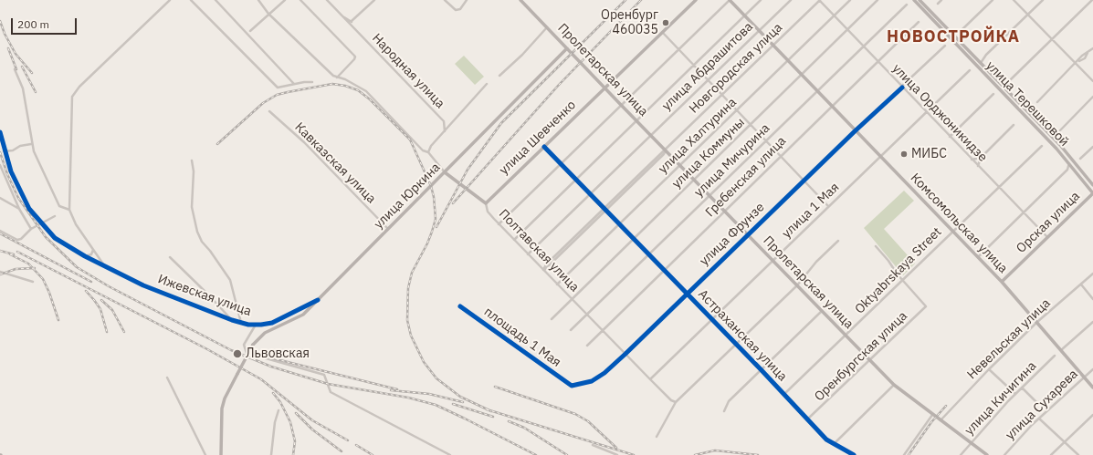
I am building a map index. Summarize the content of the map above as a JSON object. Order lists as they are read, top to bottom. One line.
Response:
{"streets":{"main road":["Пролетарская улица","улица Терешковой","улица Шевченко","улица Юркина","Орская улица","Комсомольская улица","Полтавская улица"],"street":["улица Абдрашитова","Новгородская улица","Народная улица","улица Орджоникидзе","улица Халтурина","улица Коммуны","улица Мичурина","Кавказская улица","Гребенская улица","улица 1 Мая","улица Фрунзе","Oktyabrskaya Street","Ижевская улица","Астраханская улица","площадь 1 Мая","Невельская улица","Оренбургская улица","улица Кичигина","улица Сухарева"]},"crossings":[["улица Абдрашитова","Пролетарская улица"],["улица Абдрашитова","Комсомольская улица"],["улица Абдрашитова","Полтавская улица"],["улица Абдрашитова","Астраханская улица"],["Новгородская улица","Пролетарская улица"],["Новгородская улица","улица Орджоникидзе"],["Новгородская улица","Комсомольская улица"],["Новгородская улица","Полтавская улица"],["Новгородская улица","Астраханская улица"],["Пролетарская улица","улица Халтурина"],["Пролетарская улица","улица Шевченко"],["Пролетарская улица","улица Коммуны"],["Пролетарская улица","улица Мичурина"],["Пролетарская улица","Гребенская улица"],["Пролетарская улица","улица Юркина"],["Пролетарская улица","улица 1 Мая"],["Пролетарская улица","улица Фрунзе"],["Пролетарская улица","Oktyabrskaya Street"],["Пролетарская улица","Невельская улица"],["Пролетарская улица","Оренбургская улица"],["Пролетарская улица","улица Кичигина"],["улица Терешковой","Орская улица"],["улица Орджоникидзе","улица Халтурина"],["улица Орджоникидзе","улица Коммуны"],["улица Орджоникидзе","улица Мичурина"],["улица Орджоникидзе","Гребенская улица"],["улица Орджоникидзе","улица 1 Мая"],["улица Орджоникидзе","Орская улица"],["улица Орджоникидзе","улица Фрунзе"],["улица Орджоникидзе","Oktyabrskaya Street"],["улица Халтурина","Комсомольская улица"],["улица Халтурина","Полтавская улица"],["улица Халтурина","Астраханская улица"],["улица Шевченко","Полтавская улица"],["улица Шевченко","Астраханская улица"],["улица Коммуны","Комсомольская улица"],["улица Коммуны","Полтавская улица"],["улица Коммуны","Астраханская улица"],["улица Мичурина","Комсомольская улица"],["улица Мичурина","Полтавская улица"],["улица Мичурина","Астраханская улица"],["Кавказская улица","улица Юркина"],["Гребенская улица","Комсомольская улица"],["Гребенская улица","Полтавская улица"],["Гребенская улица","Астраханская улица"],["улица Юркина","Полтавская улица"],["улица Юркина","Ижевская улица"],["улица 1 Мая","Комсомольская улица"],["улица 1 Мая","Полтавская улица"],["улица 1 Мая","Астраханская улица"],["Орская улица","Комсомольская улица"],["Комсомольская улица","улица Фрунзе"],["Комсомольская улица","Oktyabrskaya Street"],["Комсомольская улица","Невельская улица"],["Комсомольская улица","улица Сухарева"],["улица Фрунзе","Полтавская улица"],["улица Фрунзе","Астраханская улица"],["улица Фрунзе","площадь 1 Мая"],["Oktyabrskaya Street","Астраханская улица"],["Oktyabrskaya Street","Оренбургская улица"],["Астраханская улица","Оренбургская улица"]],"districts":["НОВОСТРОЙКА"],"places":["Оренбург 460035","МИБС","Львовская"],"scale_bar":"200 m"}
